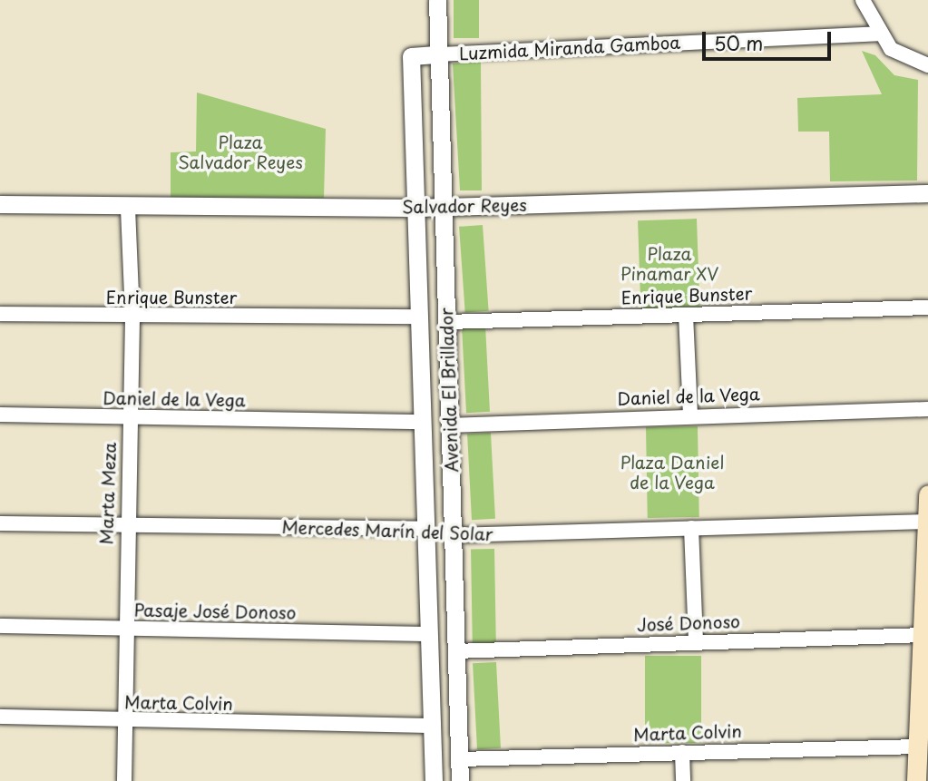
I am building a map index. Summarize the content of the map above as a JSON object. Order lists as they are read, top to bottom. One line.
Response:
{"streets":{"street":["Luzmida Miranda Gamboa","Salvador Reyes","Enrique Bunster","Avenida El Brillador","Daniel de la Vega","Marta Meza","Mercedes Marín del Solar","Pasaje José Donoso","José Donoso","Marta Colvin"]},"crossings":[["Luzmida Miranda Gamboa","Avenida El Brillador"],["Salvador Reyes","Avenida El Brillador"],["Salvador Reyes","Marta Meza"],["Enrique Bunster","Avenida El Brillador"],["Enrique Bunster","Marta Meza"],["Avenida El Brillador","Daniel de la Vega"],["Avenida El Brillador","Mercedes Marín del Solar"],["Avenida El Brillador","Pasaje José Donoso"],["Avenida El Brillador","José Donoso"],["Avenida El Brillador","Marta Colvin"],["Daniel de la Vega","Marta Meza"],["Marta Meza","Mercedes Marín del Solar"],["Marta Meza","Pasaje José Donoso"],["Marta Meza","Marta Colvin"]],"parks":["Plaza Salvador Reyes","Plaza Pinamar XV","Plaza Daniel de la Vega"],"scale_bar":"50 m"}
